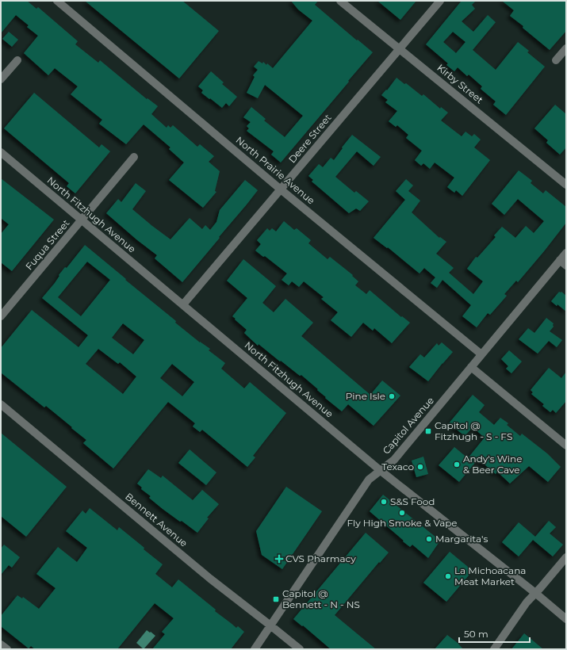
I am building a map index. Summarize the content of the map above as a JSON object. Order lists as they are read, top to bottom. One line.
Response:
{"streets":{"street":["Kirby Street","Deere Street","North Prairie Avenue","North Fitzhugh Avenue","Fuqua Street","Capitol Avenue","Bennett Avenue"]},"crossings":[["Kirby Street","Deere Street"],["Deere Street","North Prairie Avenue"],["Deere Street","North Fitzhugh Avenue"],["North Prairie Avenue","Capitol Avenue"],["North Fitzhugh Avenue","Fuqua Street"],["North Fitzhugh Avenue","Capitol Avenue"],["Capitol Avenue","Bennett Avenue"]],"places":{"other":["Pine Isle","Andy's Wine & Beer Cave","Texaco","S&S Food","Fly High Smoke & Vape","Margarita's","La Michoacana Meat Market"],"transit":["Capitol @ Fitzhugh - S - FS","Capitol @ Bennett - N - NS"],"health":["CVS Pharmacy"]},"scale_bar":"50 m"}
